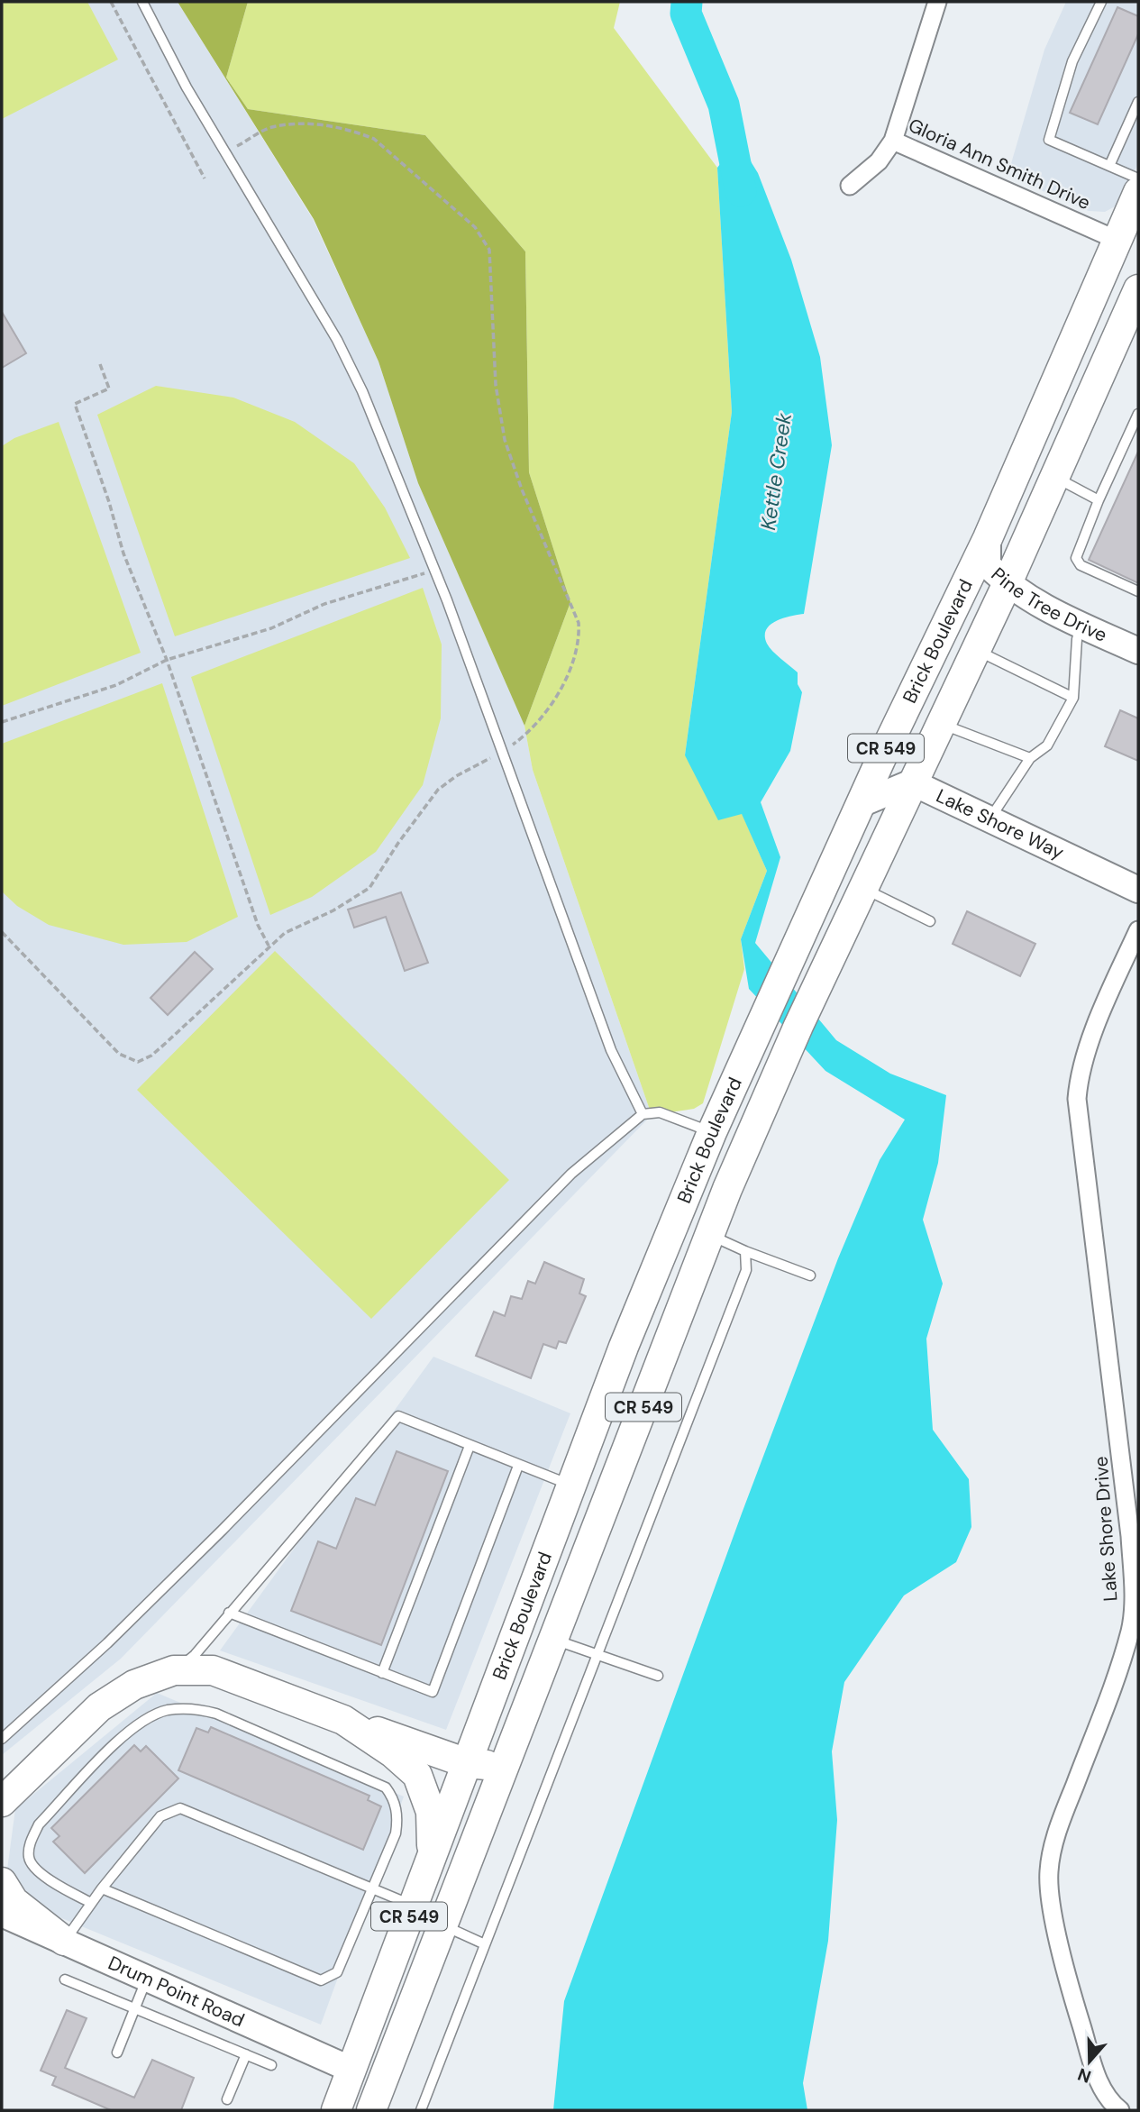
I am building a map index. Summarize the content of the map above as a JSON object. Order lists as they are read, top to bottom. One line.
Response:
{"streets":{"main road":["Brick Boulevard","CR 549"],"street":["Gloria Ann Smith Drive","Pine Tree Drive","Lake Shore Way","Lake Shore Drive","Drum Point Road"]},"crossings":[["Gloria Ann Smith Drive","Brick Boulevard"],["Pine Tree Drive","Brick Boulevard"],["Brick Boulevard","Lake Shore Way"],["Brick Boulevard","Drum Point Road"]],"water":["Kettle Creek"],"north":"bottom"}
